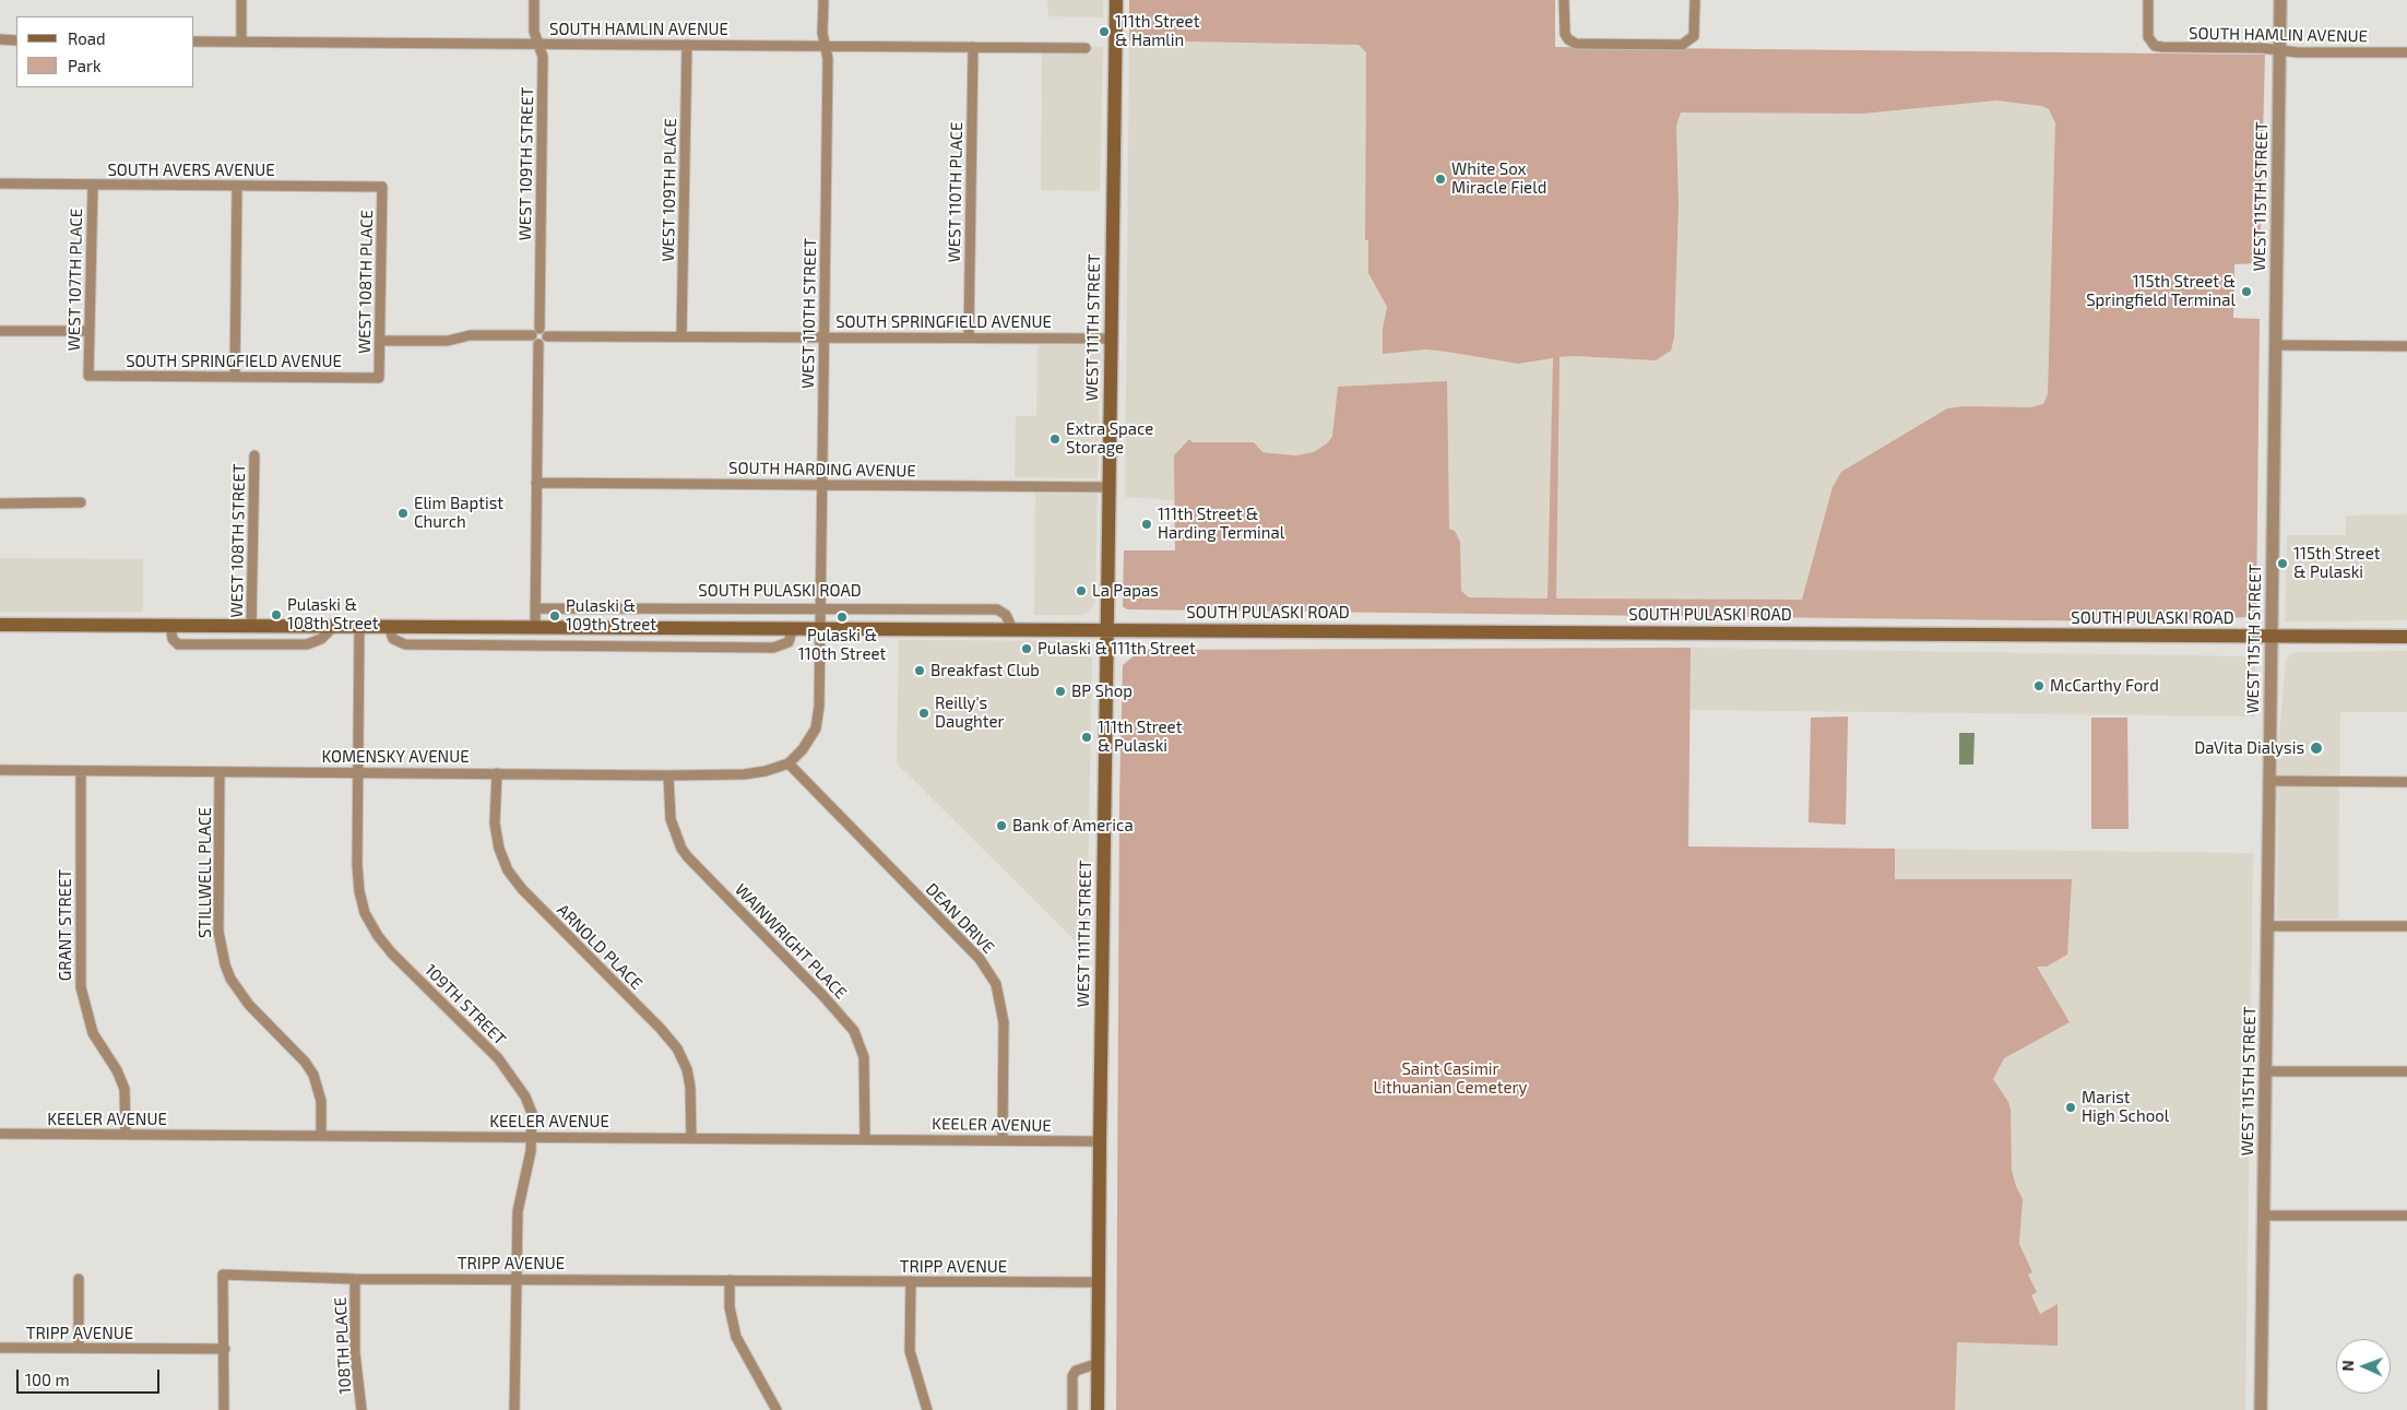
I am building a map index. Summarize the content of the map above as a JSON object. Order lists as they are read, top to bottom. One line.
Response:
{"streets":{"main road":["WEST 111TH STREET","SOUTH PULASKI ROAD"],"street":["SOUTH HAMLIN AVENUE","WEST 109TH STREET","SOUTH AVERS AVENUE","WEST 109TH PLACE","WEST 110TH PLACE","WEST 115TH STREET","WEST 107TH PLACE","WEST 108TH PLACE","WEST 110TH STREET","SOUTH SPRINGFIELD AVENUE","SOUTH HARDING AVENUE","WEST 108TH STREET","KOMENSKY AVENUE","STILLWELL PLACE","DEAN DRIVE","GRANT STREET","WAINWRIGHT PLACE","ARNOLD PLACE","109TH STREET","KEELER AVENUE","TRIPP AVENUE","108TH PLACE"]},"crossings":[["SOUTH HAMLIN AVENUE","WEST 109TH STREET"],["SOUTH HAMLIN AVENUE","WEST 109TH PLACE"],["SOUTH HAMLIN AVENUE","WEST 110TH PLACE"],["SOUTH HAMLIN AVENUE","WEST 115TH STREET"],["SOUTH HAMLIN AVENUE","WEST 110TH STREET"],["WEST 109TH STREET","SOUTH SPRINGFIELD AVENUE"],["SOUTH AVERS AVENUE","WEST 107TH PLACE"],["SOUTH AVERS AVENUE","WEST 108TH PLACE"],["WEST 109TH PLACE","SOUTH SPRINGFIELD AVENUE"],["WEST 110TH PLACE","SOUTH SPRINGFIELD AVENUE"],["WEST 115TH STREET","SOUTH PULASKI ROAD"],["WEST 107TH PLACE","SOUTH SPRINGFIELD AVENUE"],["WEST 108TH PLACE","SOUTH SPRINGFIELD AVENUE"],["WEST 110TH STREET","SOUTH SPRINGFIELD AVENUE"],["WEST 110TH STREET","SOUTH HARDING AVENUE"],["WEST 110TH STREET","SOUTH PULASKI ROAD"],["WEST 110TH STREET","KOMENSKY AVENUE"],["WEST 110TH STREET","DEAN DRIVE"],["SOUTH SPRINGFIELD AVENUE","WEST 111TH STREET"],["WEST 111TH STREET","SOUTH HARDING AVENUE"],["WEST 111TH STREET","SOUTH PULASKI ROAD"],["WEST 111TH STREET","KEELER AVENUE"],["WEST 111TH STREET","TRIPP AVENUE"],["WEST 108TH STREET","SOUTH PULASKI ROAD"],["SOUTH PULASKI ROAD","109TH STREET"],["KOMENSKY AVENUE","STILLWELL PLACE"],["KOMENSKY AVENUE","DEAN DRIVE"],["KOMENSKY AVENUE","GRANT STREET"],["KOMENSKY AVENUE","WAINWRIGHT PLACE"],["KOMENSKY AVENUE","ARNOLD PLACE"],["KOMENSKY AVENUE","109TH STREET"],["STILLWELL PLACE","KEELER AVENUE"],["DEAN DRIVE","KEELER AVENUE"],["GRANT STREET","KEELER AVENUE"],["WAINWRIGHT PLACE","KEELER AVENUE"],["ARNOLD PLACE","KEELER AVENUE"],["109TH STREET","KEELER AVENUE"],["109TH STREET","TRIPP AVENUE"],["TRIPP AVENUE","108TH PLACE"]],"parks":["Saint Casimir Lithuanian Cemetery"],"places":["111th Street & Hamlin","White Sox Miracle Field","115th Street & Springfield Terminal","Extra Space Storage","Elim Baptist Church","111th Street & Harding Terminal","115th Street & Pulaski","La Papas","Pulaski & 108th Street","Pulaski & 109th Street","Pulaski & 110th Street","Pulaski & 111th Street","Breakfast Club","McCarthy Ford","BP Shop","Reilly's Daughter","111th Street & Pulaski","DaVita Dialysis","Bank of America","Marist High School"],"legend":["Road","Park"],"scale_bar":"100 m","north":"left"}
